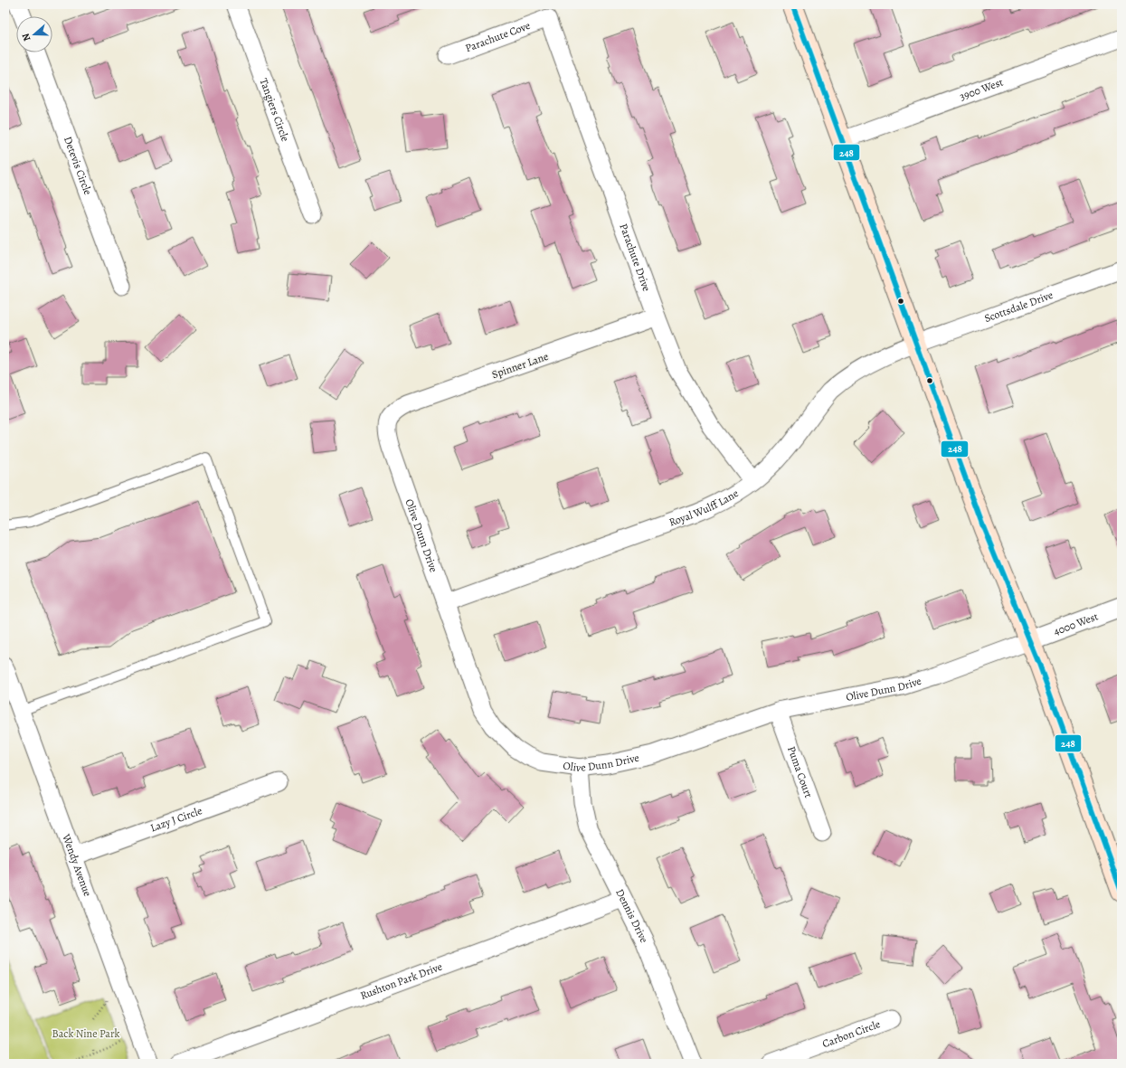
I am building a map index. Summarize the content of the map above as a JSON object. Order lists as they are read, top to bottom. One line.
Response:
{"streets":{"street":["Parachute Cove","3900 West","Tangiers Circle","Detevis Circle","Parachute Drive","Scottsdale Drive","Spinner Lane","Royal Wulff Lane","Olive Dunn Drive","4000 West","Puma Court","Lazy J Circle","Wendy Avenue","Dennis Drive","Rushton Park Drive","Carbon Circle"]},"crossings":[["Parachute Cove","Parachute Drive"],["Parachute Drive","Spinner Lane"],["Parachute Drive","Royal Wulff Lane"],["Scottsdale Drive","Royal Wulff Lane"],["Spinner Lane","Olive Dunn Drive"],["Royal Wulff Lane","Olive Dunn Drive"],["Olive Dunn Drive","4000 West"],["Olive Dunn Drive","Puma Court"],["Olive Dunn Drive","Dennis Drive"],["Lazy J Circle","Wendy Avenue"],["Dennis Drive","Rushton Park Drive"]],"parks":["Back Nine Park"],"lines":["transit line 248"],"north":"left"}
